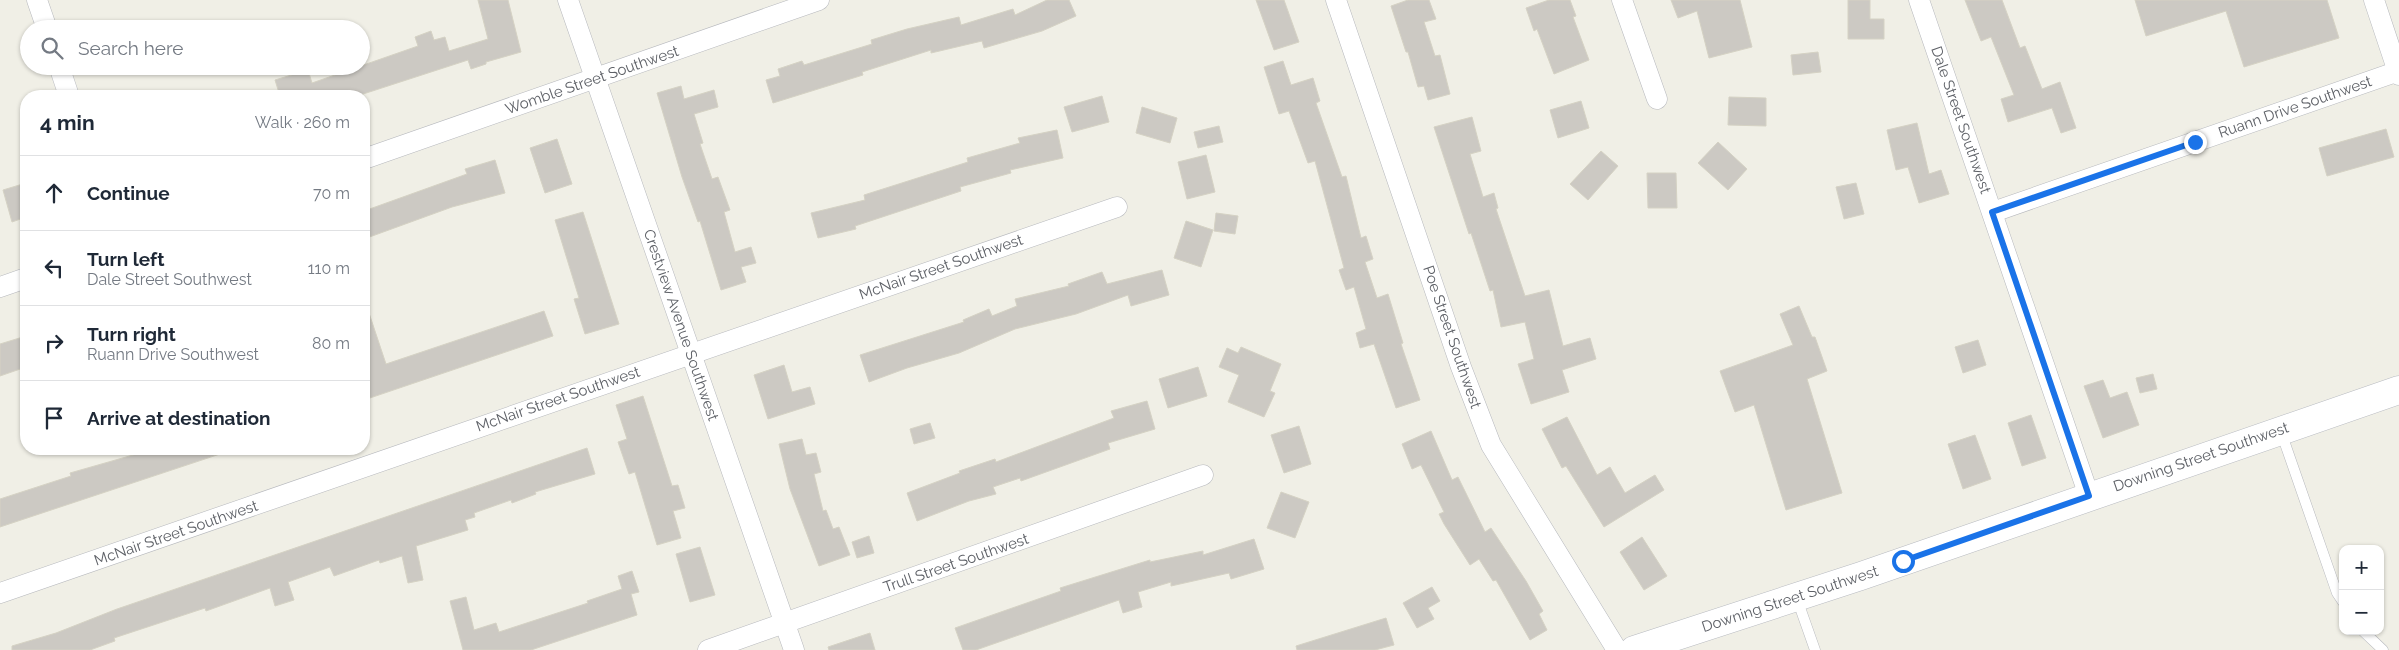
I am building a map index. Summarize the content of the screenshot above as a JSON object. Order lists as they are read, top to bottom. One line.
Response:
{"streets":{"street":["Womble Street Southwest","Ruann Drive Southwest","Dale Street Southwest","McNair Street Southwest","Crestview Avenue Southwest","Poe Street Southwest","Downing Street Southwest","Trull Street Southwest"]},"crossings":[["Womble Street Southwest","Crestview Avenue Southwest"],["Ruann Drive Southwest","Dale Street Southwest"],["Dale Street Southwest","Downing Street Southwest"],["McNair Street Southwest","Crestview Avenue Southwest"],["Crestview Avenue Southwest","Trull Street Southwest"]],"page":{"search":"Search here","heading":["4 min","Walk · 260 m"],"list":[["Continue","70 m"],["Turn left","Dale Street Southwest","110 m"],["Turn right","Ruann Drive Southwest","80 m"],"Arrive at destination"],"map_buttons":["+","−"]}}
